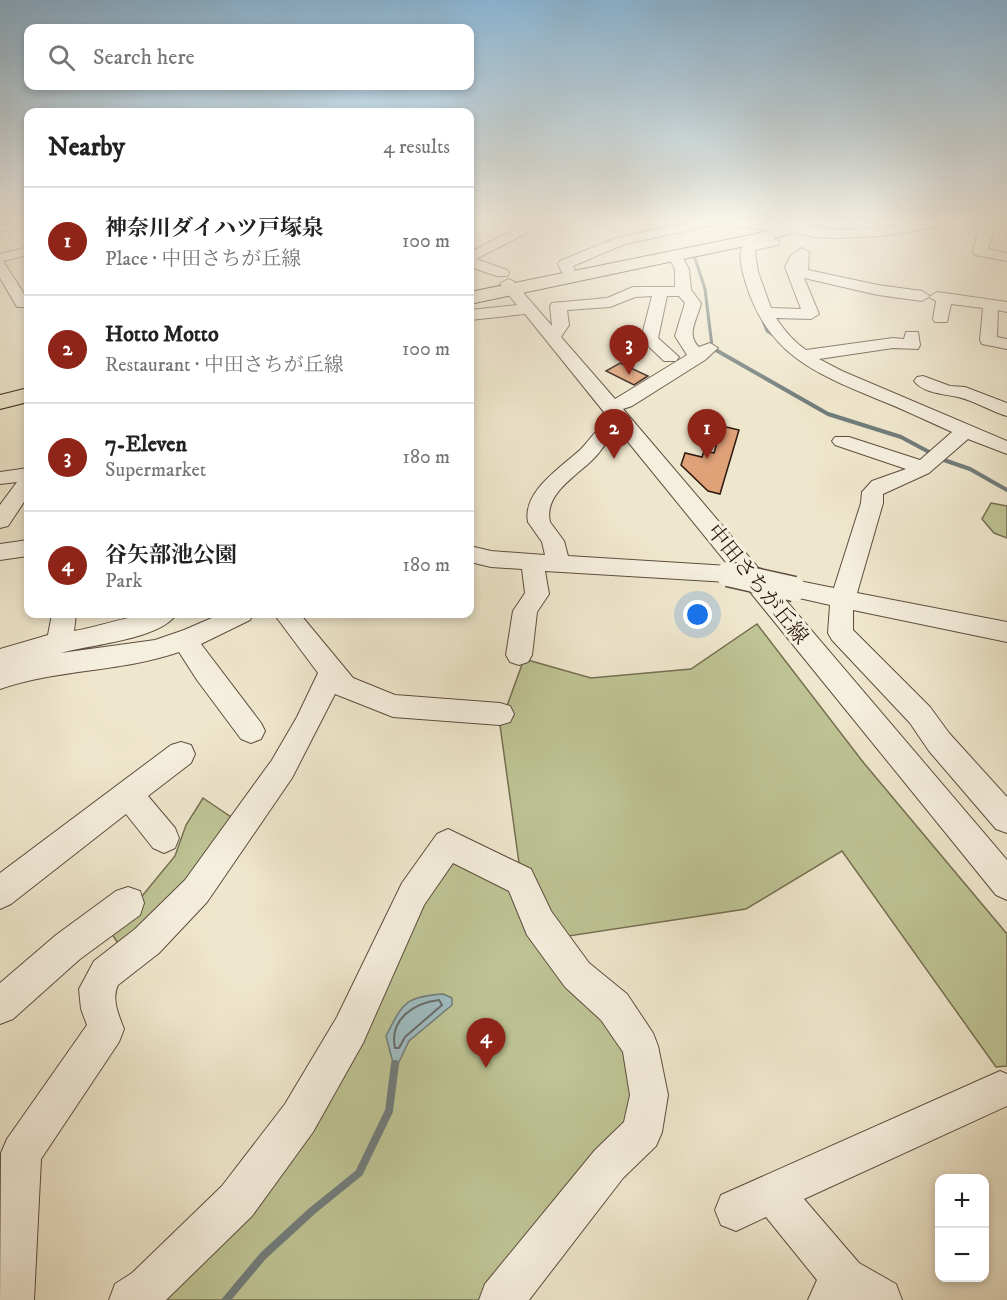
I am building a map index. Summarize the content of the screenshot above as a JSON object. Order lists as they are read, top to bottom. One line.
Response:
{"streets":{"street":["中田さちが丘線"]},"page":{"search":"Search here","heading":["Nearby","4 results"],"list":[{"mark":"1","name":"神奈川ダイハツ戸塚泉","note":"Place · 中田さちが丘線","value":"100 m"},{"mark":"2","name":"Hotto Motto","note":"Restaurant · 中田さちが丘線","value":"100 m"},{"mark":"3","name":"7-Eleven","note":"Supermarket","value":"180 m"},{"mark":"4","name":"谷矢部池公園","note":"Park","value":"180 m"}],"pins":["3","1","2","4"],"map_buttons":["+","−"]}}
